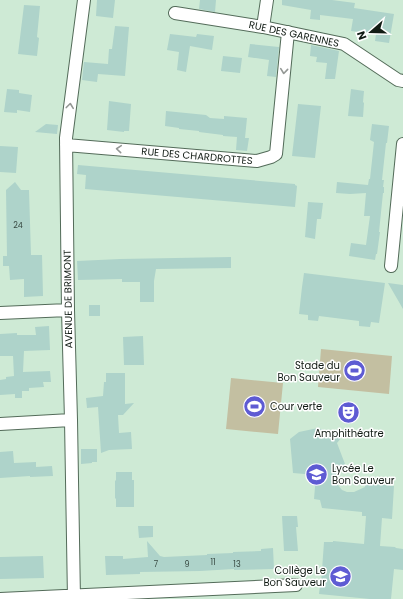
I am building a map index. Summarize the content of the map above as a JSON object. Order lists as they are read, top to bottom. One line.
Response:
{"streets":{"street":["RUE DES GARENNES","RUE DES CHARDROTTES","AVENUE DE BRIMONT"]},"crossings":[["RUE DES GARENNES","RUE DES CHARDROTTES"],["RUE DES CHARDROTTES","AVENUE DE BRIMONT"]],"places":{"sports":["Stade du Bon Sauveur","Cour verte"],"theatre":["Amphithéatre"],"school or university":["Lycée Le Bon Sauveur","Collège Le Bon Sauveur"]},"house_numbers":["24","11","7","9","13"],"north":"left"}
